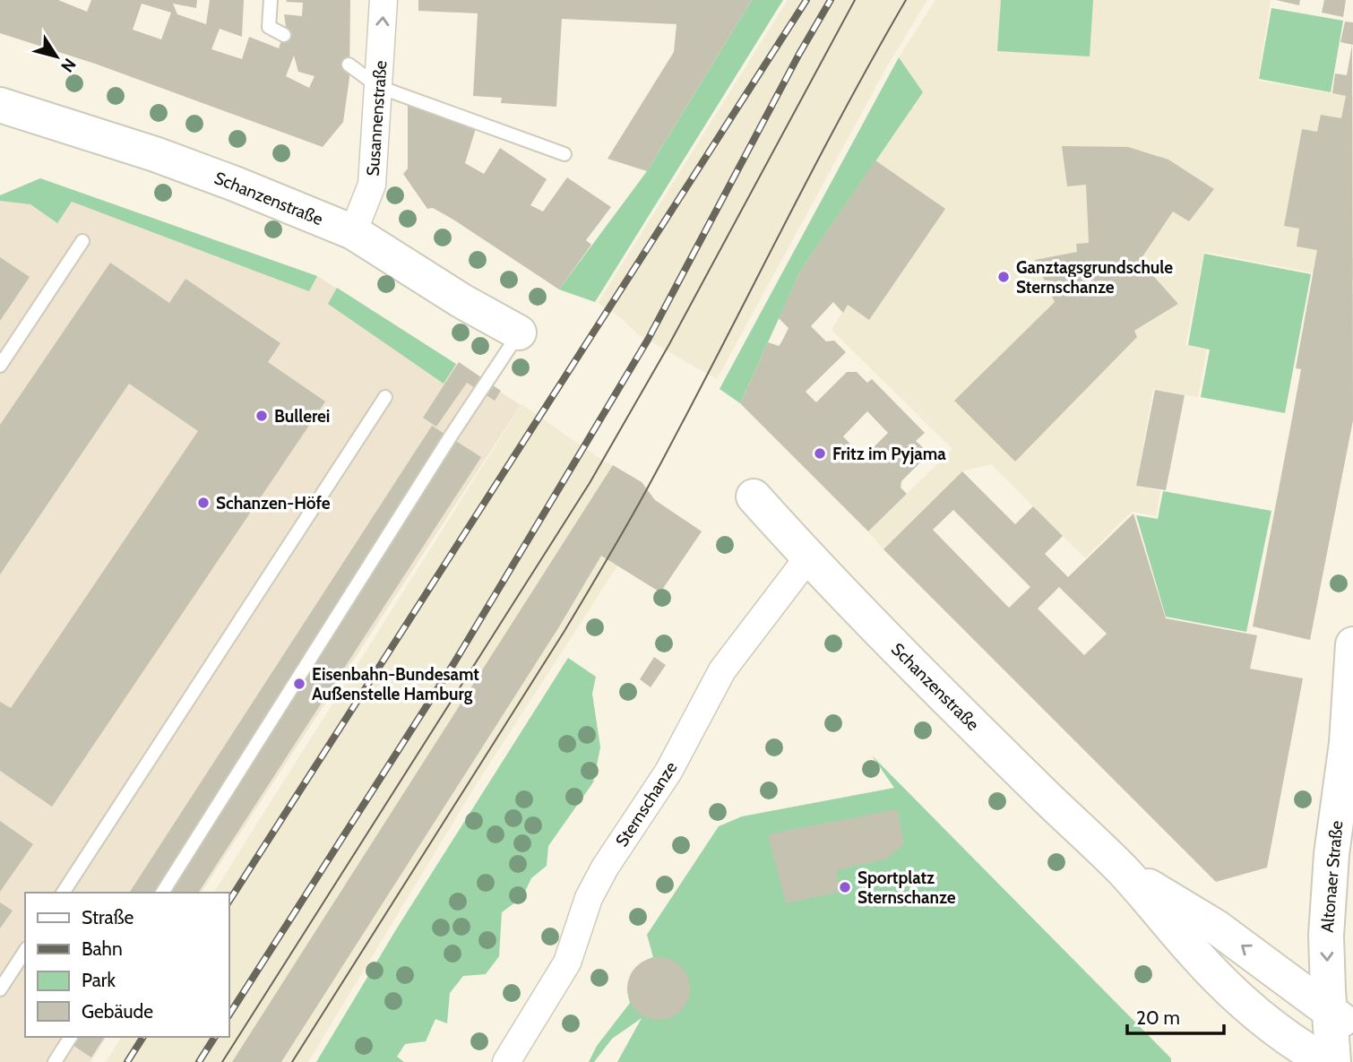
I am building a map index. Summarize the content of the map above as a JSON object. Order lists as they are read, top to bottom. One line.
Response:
{"streets":{"street":["Susannenstraße","Schanzenstraße","Sternschanze","Altonaer Straße"]},"crossings":[["Susannenstraße","Schanzenstraße"],["Schanzenstraße","Sternschanze"],["Schanzenstraße","Altonaer Straße"]],"one_way":["Susannenstraße","Altonaer Straße"],"places":["Ganztagsgrundschule Sternschanze","Bullerei","Fritz im Pyjama","Schanzen-Höfe","Eisenbahn-Bundesamt Außenstelle Hamburg","Sportplatz Sternschanze"],"legend":["Straße","Bahn","Park","Gebäude"],"scale_bar":"20 m","north":"bottom right"}
